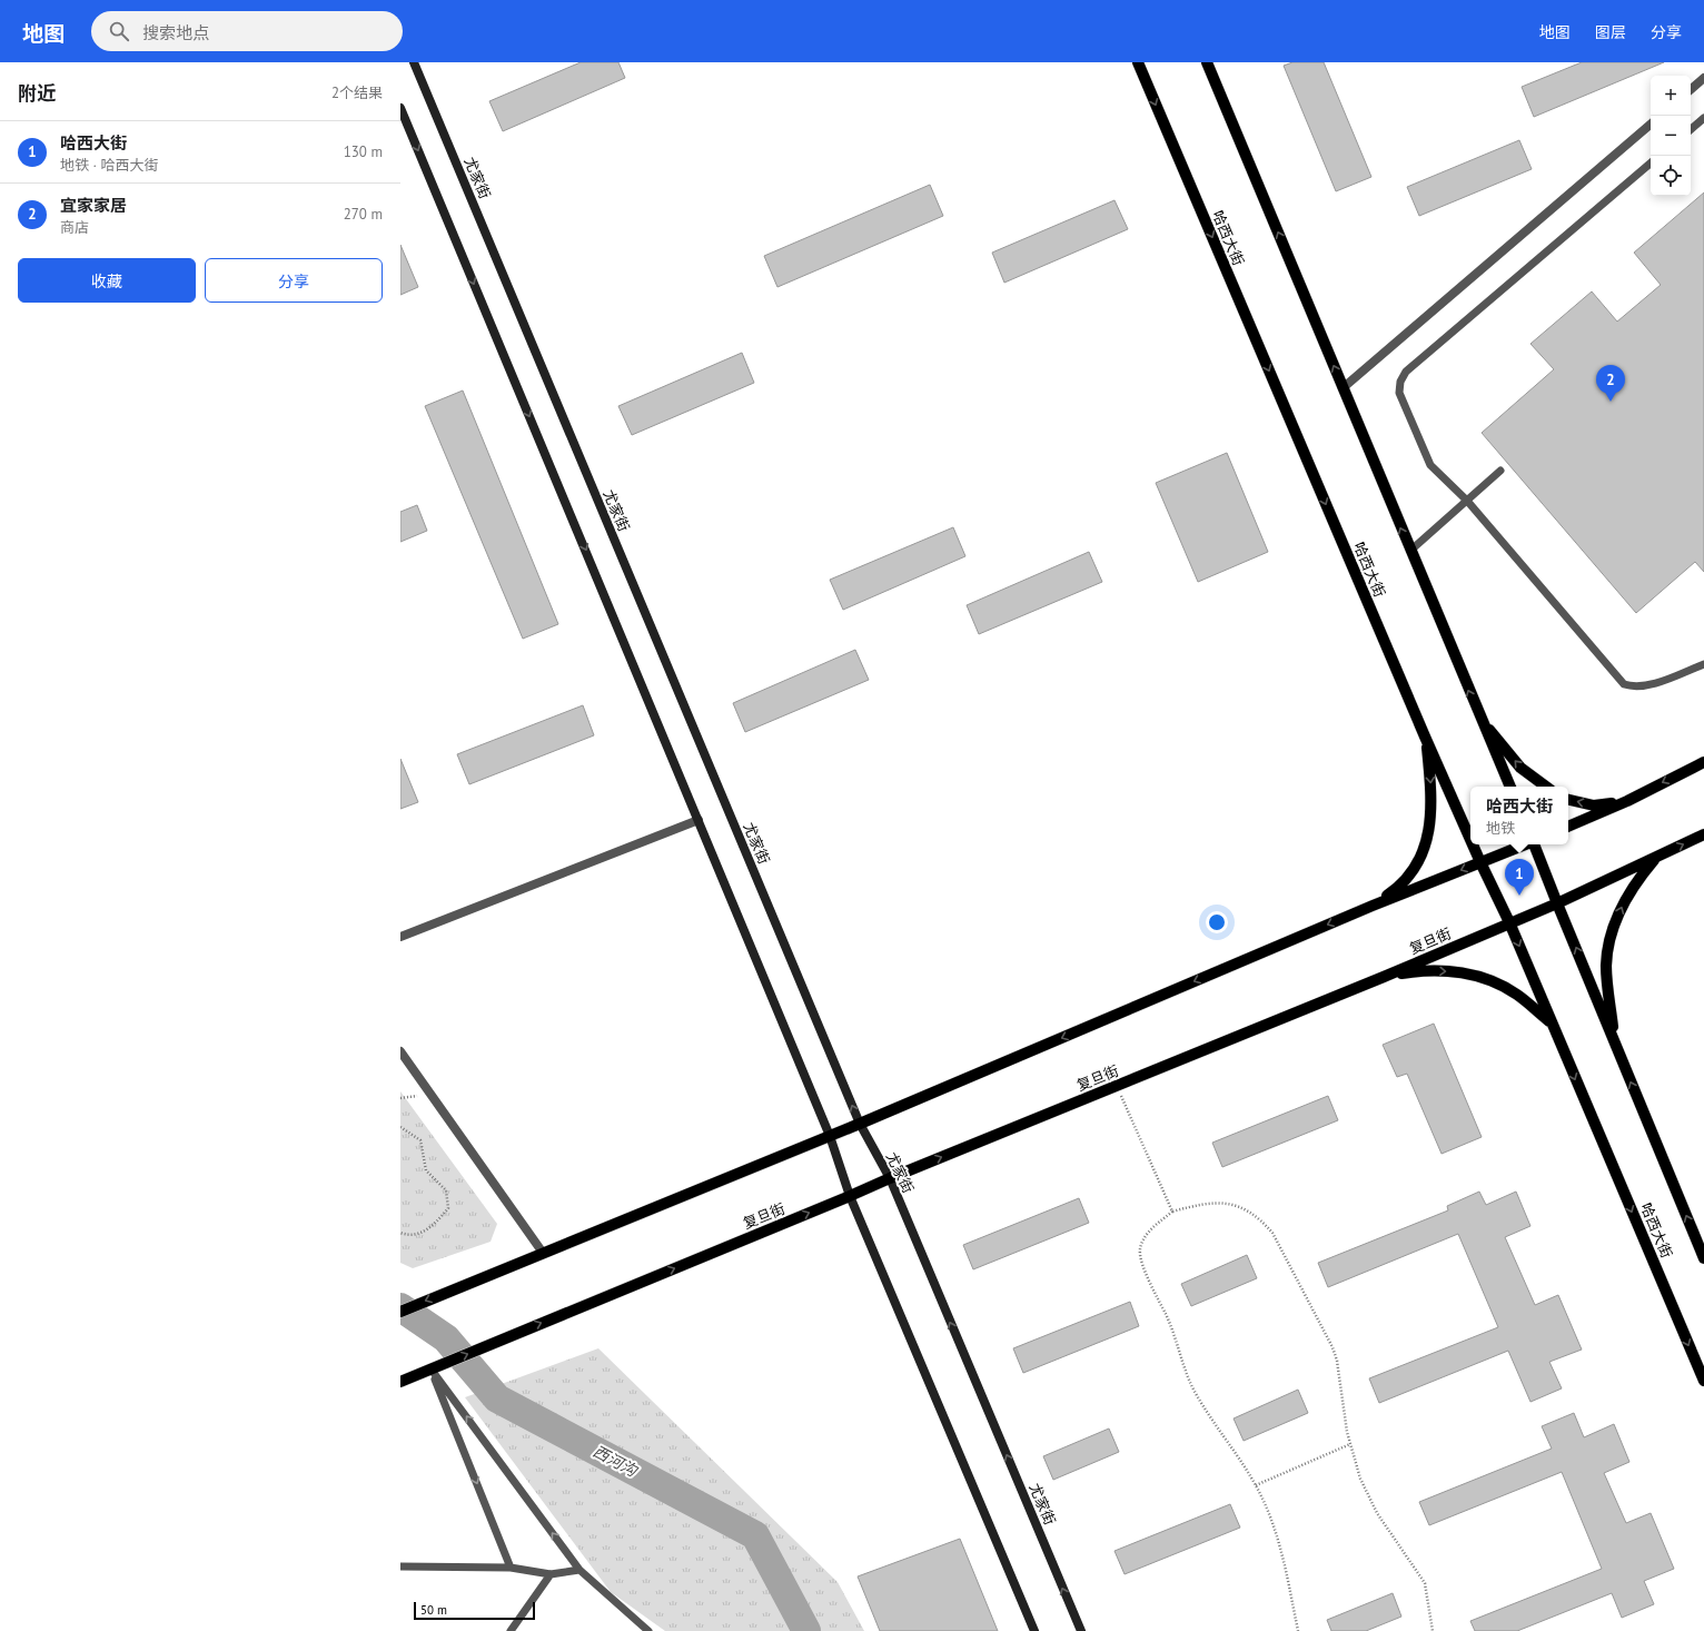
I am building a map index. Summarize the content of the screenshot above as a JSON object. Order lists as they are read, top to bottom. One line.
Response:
{"streets":{"main road":["尤家街","哈西大街","复旦街"]},"crossings":[["尤家街","复旦街"],["哈西大街","复旦街"]],"water":["西河沟"],"scale_bar":"50 m","page":{"header":"地图","search":"搜索地点","nav":["地图","图层","分享"],"heading":["附近","2个结果"],"map_buttons":["+","−"],"list":[{"mark":"1","name":"哈西大街","note":"地铁 · 哈西大街","value":"130 m"},{"mark":"2","name":"宜家家居","note":"商店","value":"270 m"}],"buttons":["收藏","分享"],"pins":["2","1"],"popup":["哈西大街","地铁"],"scale":"50 m"}}
